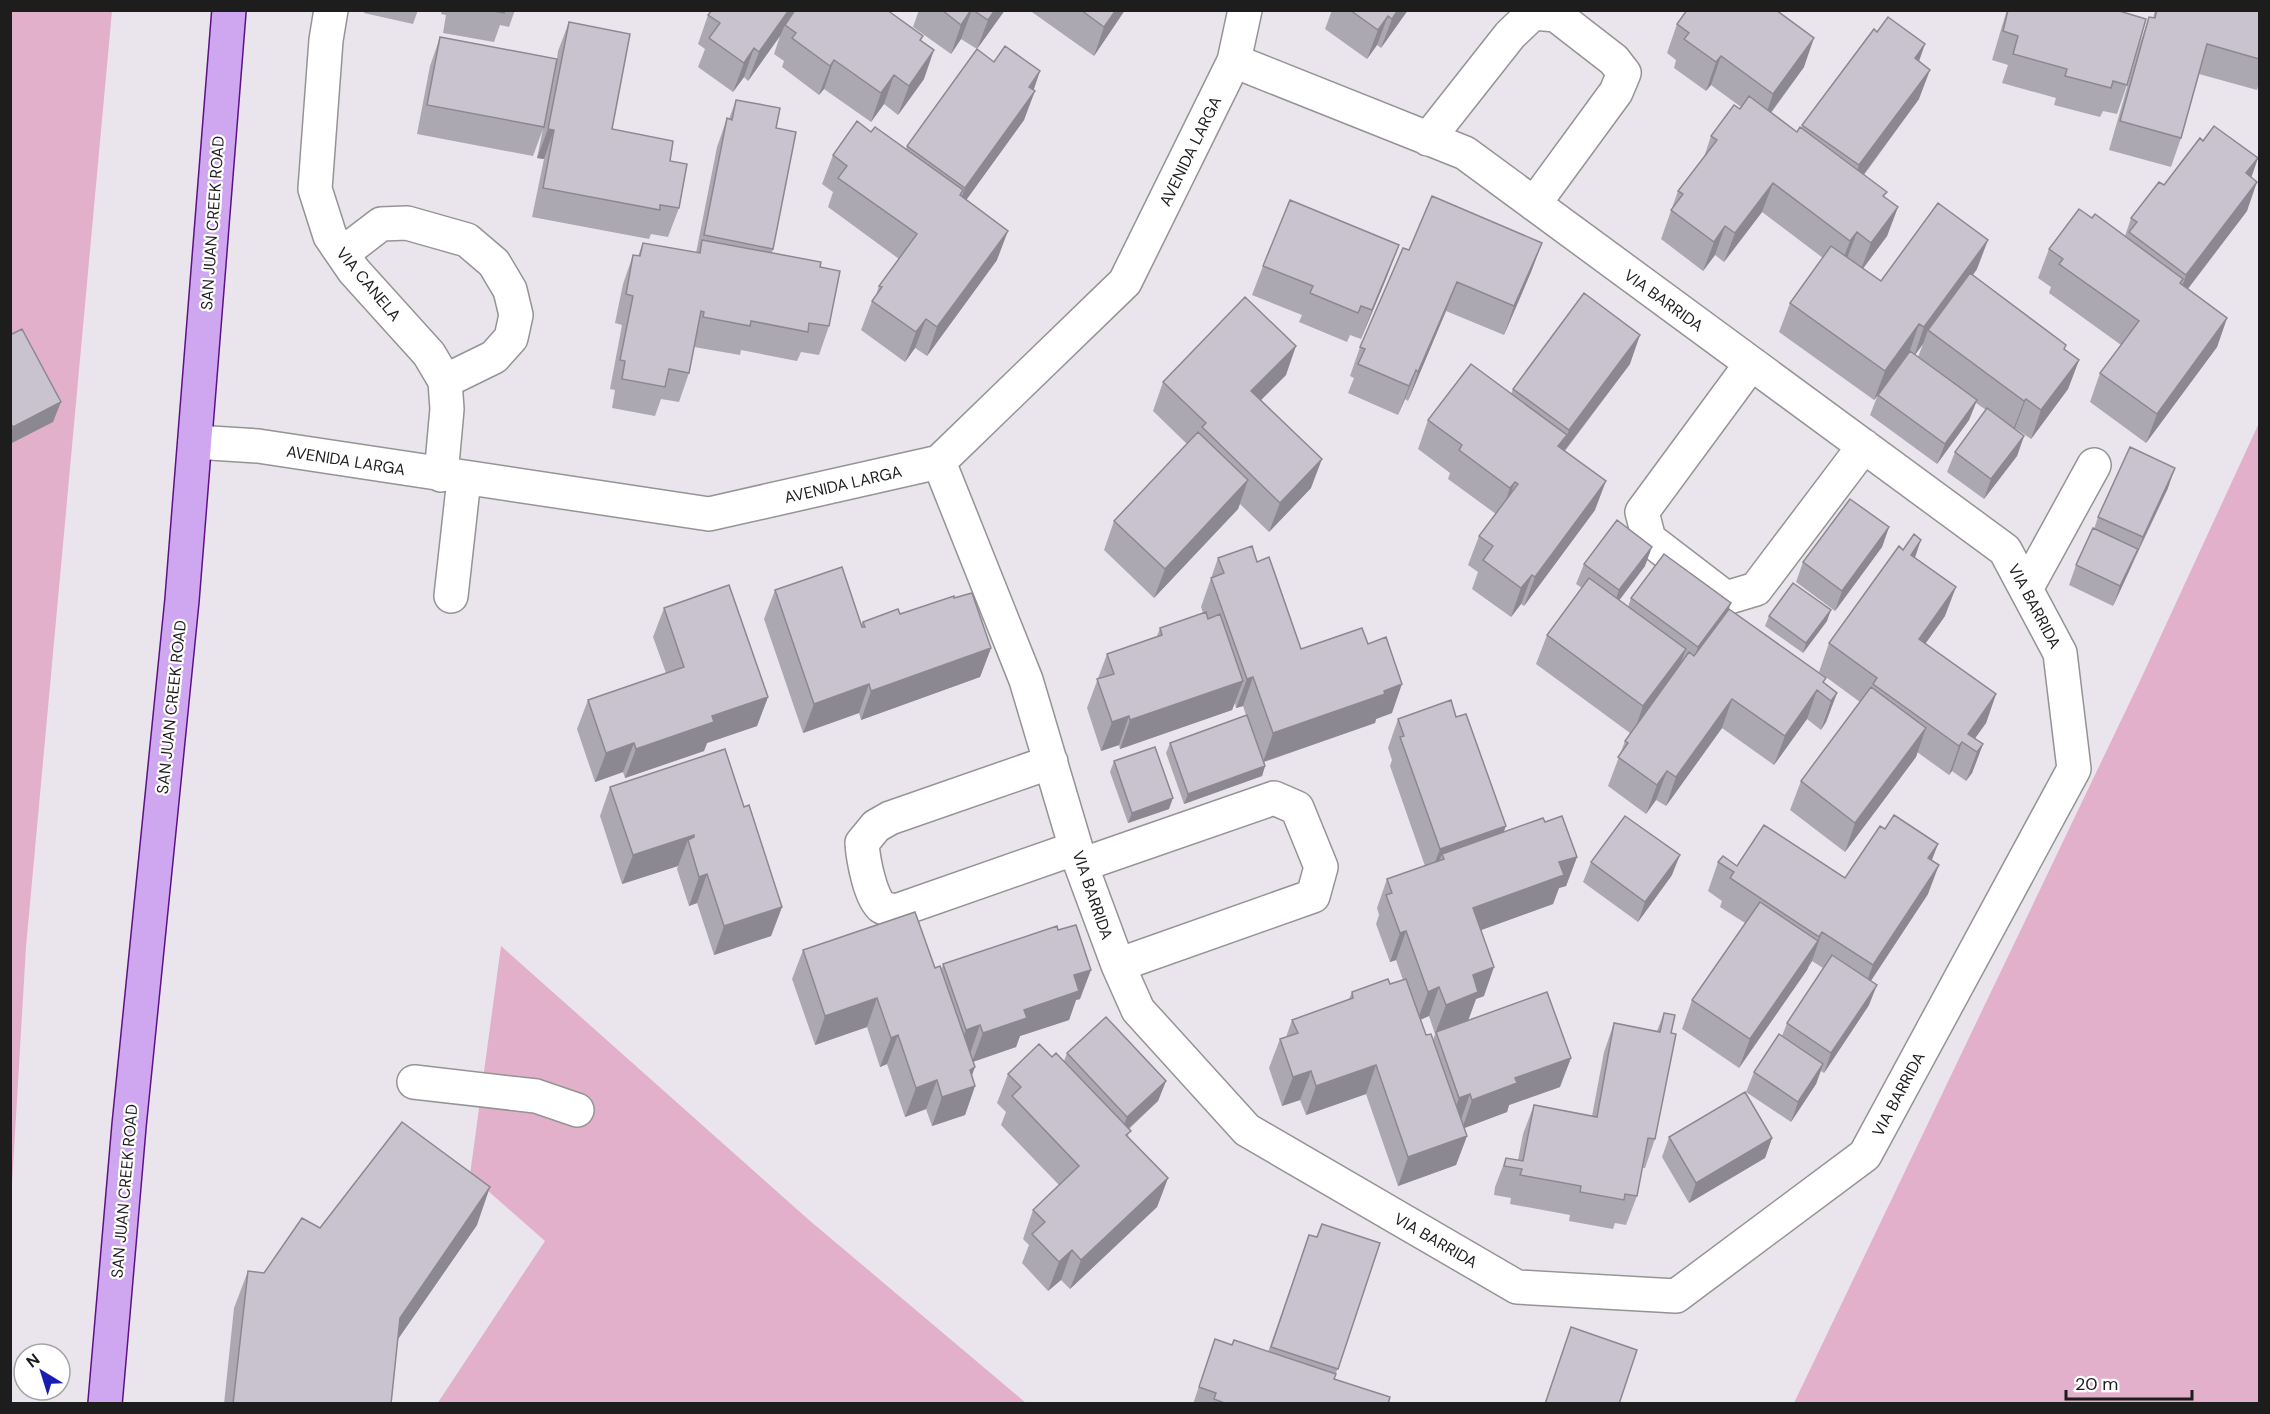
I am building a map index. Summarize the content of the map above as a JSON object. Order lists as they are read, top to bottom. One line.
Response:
{"streets":{"main road":["SAN JUAN CREEK ROAD"],"street":["AVENIDA LARGA","VIA CANELA","VIA BARRIDA"]},"crossings":[["AVENIDA LARGA","SAN JUAN CREEK ROAD"],["AVENIDA LARGA","VIA CANELA"],["AVENIDA LARGA","VIA BARRIDA"]],"scale_bar":"20 m","north":"top left"}
